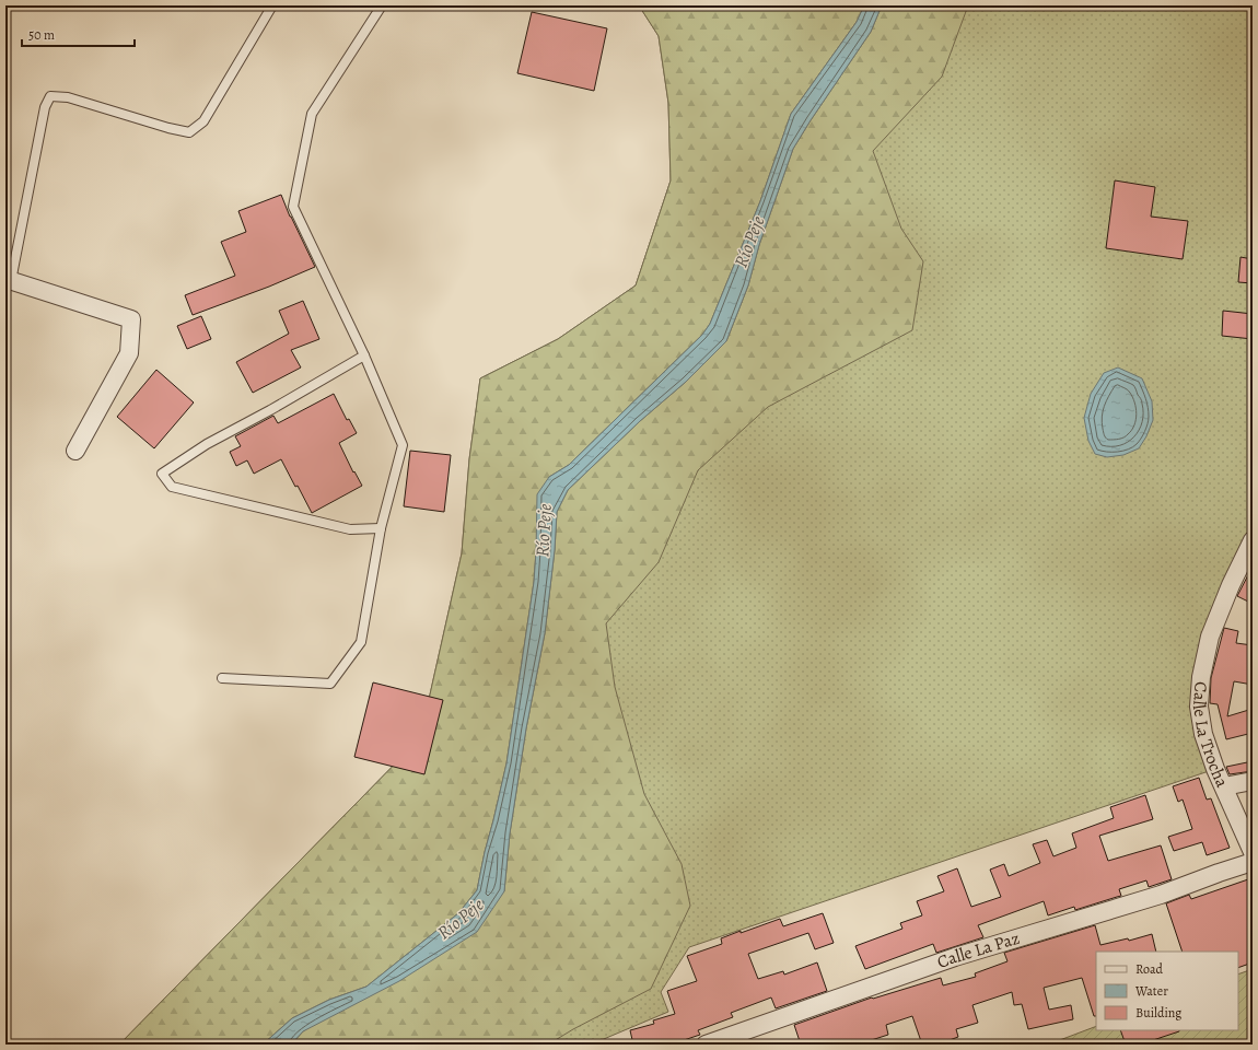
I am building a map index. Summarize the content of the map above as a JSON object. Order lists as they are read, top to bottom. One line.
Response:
{"streets":{"street":["Calle La Trocha","Calle La Paz"]},"water":["Río Peje"],"legend":["Road","Water","Building"],"scale_bar":"50 m"}
